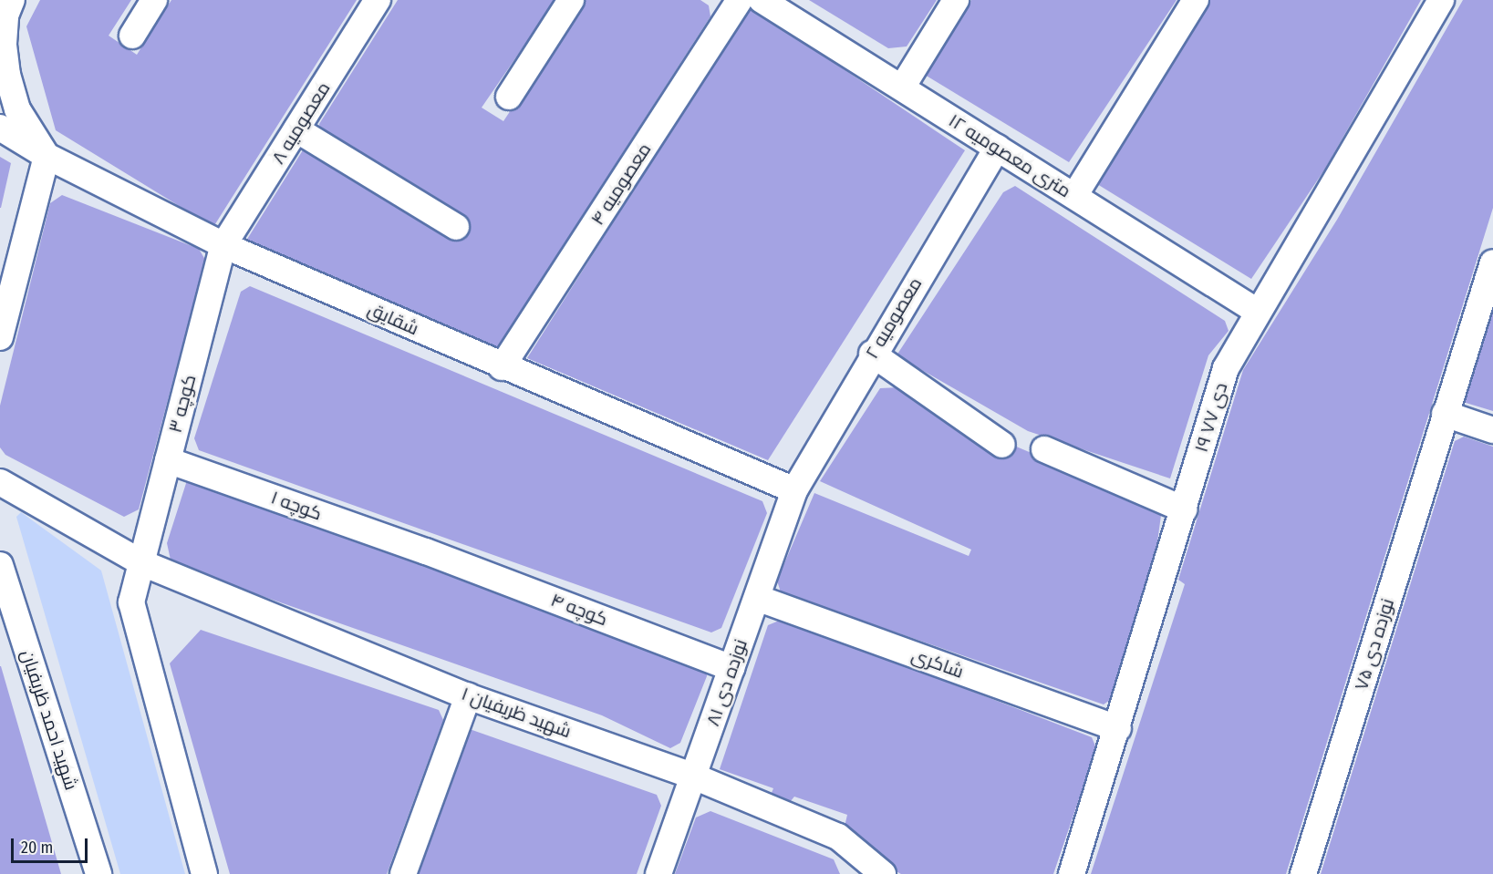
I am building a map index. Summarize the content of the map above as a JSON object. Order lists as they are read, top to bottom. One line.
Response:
{"streets":{"street":["معصومیه ۸","۱۲ متری معصومیه","معصومیه ۴","معصومیه ۲","شقایق","کوچه ۳","۱۹ دی ۷۷","کوچه ۱","کوچه ۴","نوزده دی ۷۵","شاکری","نوزده دی ۸۱","شهید ظریفیان ۱","شهید احمد ظریفیان"]},"crossings":[["معصومیه ۸","شقایق"],["معصومیه ۸","کوچه ۳"],["۱۲ متری معصومیه","معصومیه ۲"],["۱۲ متری معصومیه","۱۹ دی ۷۷"],["معصومیه ۴","شقایق"],["معصومیه ۲","شقایق"],["معصومیه ۲","نوزده دی ۸۱"],["شقایق","کوچه ۳"],["شقایق","نوزده دی ۸۱"],["کوچه ۳","کوچه ۱"],["کوچه ۳","شهید ظریفیان ۱"],["۱۹ دی ۷۷","شاکری"],["کوچه ۱","کوچه ۴"],["کوچه ۴","نوزده دی ۸۱"],["شاکری","نوزده دی ۸۱"],["نوزده دی ۸۱","شهید ظریفیان ۱"]],"scale_bar":"20 m"}
